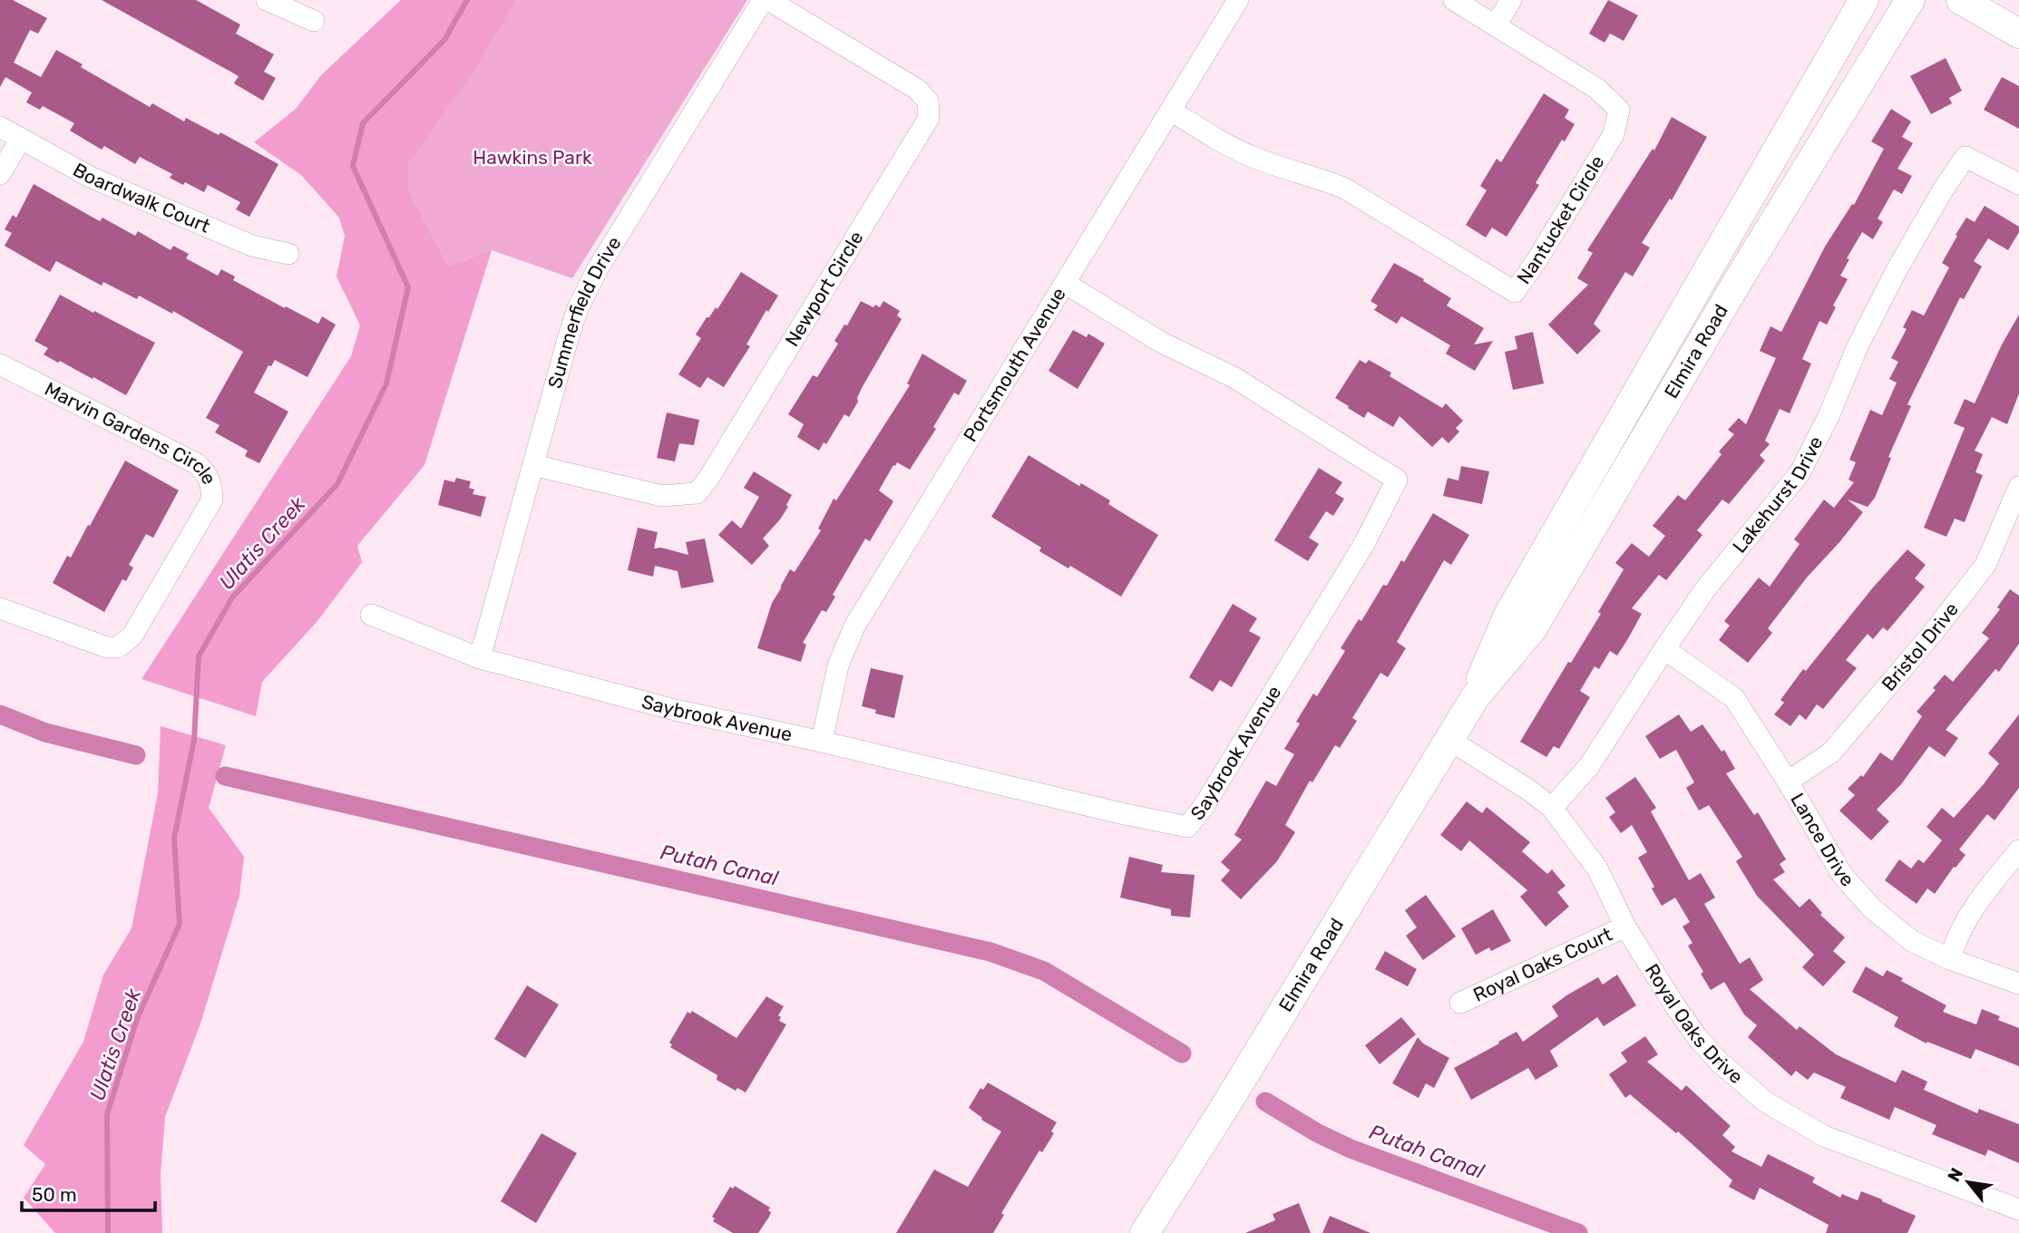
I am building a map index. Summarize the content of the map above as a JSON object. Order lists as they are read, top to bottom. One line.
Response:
{"streets":{"main road":["Elmira Road"],"street":["Boardwalk Court","Nantucket Circle","Newport Circle","Summerfield Drive","Portsmouth Avenue","Marvin Gardens Circle","Lakehurst Drive","Bristol Drive","Saybrook Avenue","Lance Drive","Royal Oaks Court","Royal Oaks Drive"]},"crossings":[["Nantucket Circle","Portsmouth Avenue"],["Newport Circle","Summerfield Drive"],["Summerfield Drive","Saybrook Avenue"],["Elmira Road","Royal Oaks Drive"],["Portsmouth Avenue","Saybrook Avenue"],["Lakehurst Drive","Lance Drive"],["Lakehurst Drive","Royal Oaks Drive"],["Bristol Drive","Lance Drive"],["Royal Oaks Court","Royal Oaks Drive"]],"water":["Ulatis Creek","Putah Canal"],"parks":["Hawkins Park"],"scale_bar":"50 m","north":"top left"}
